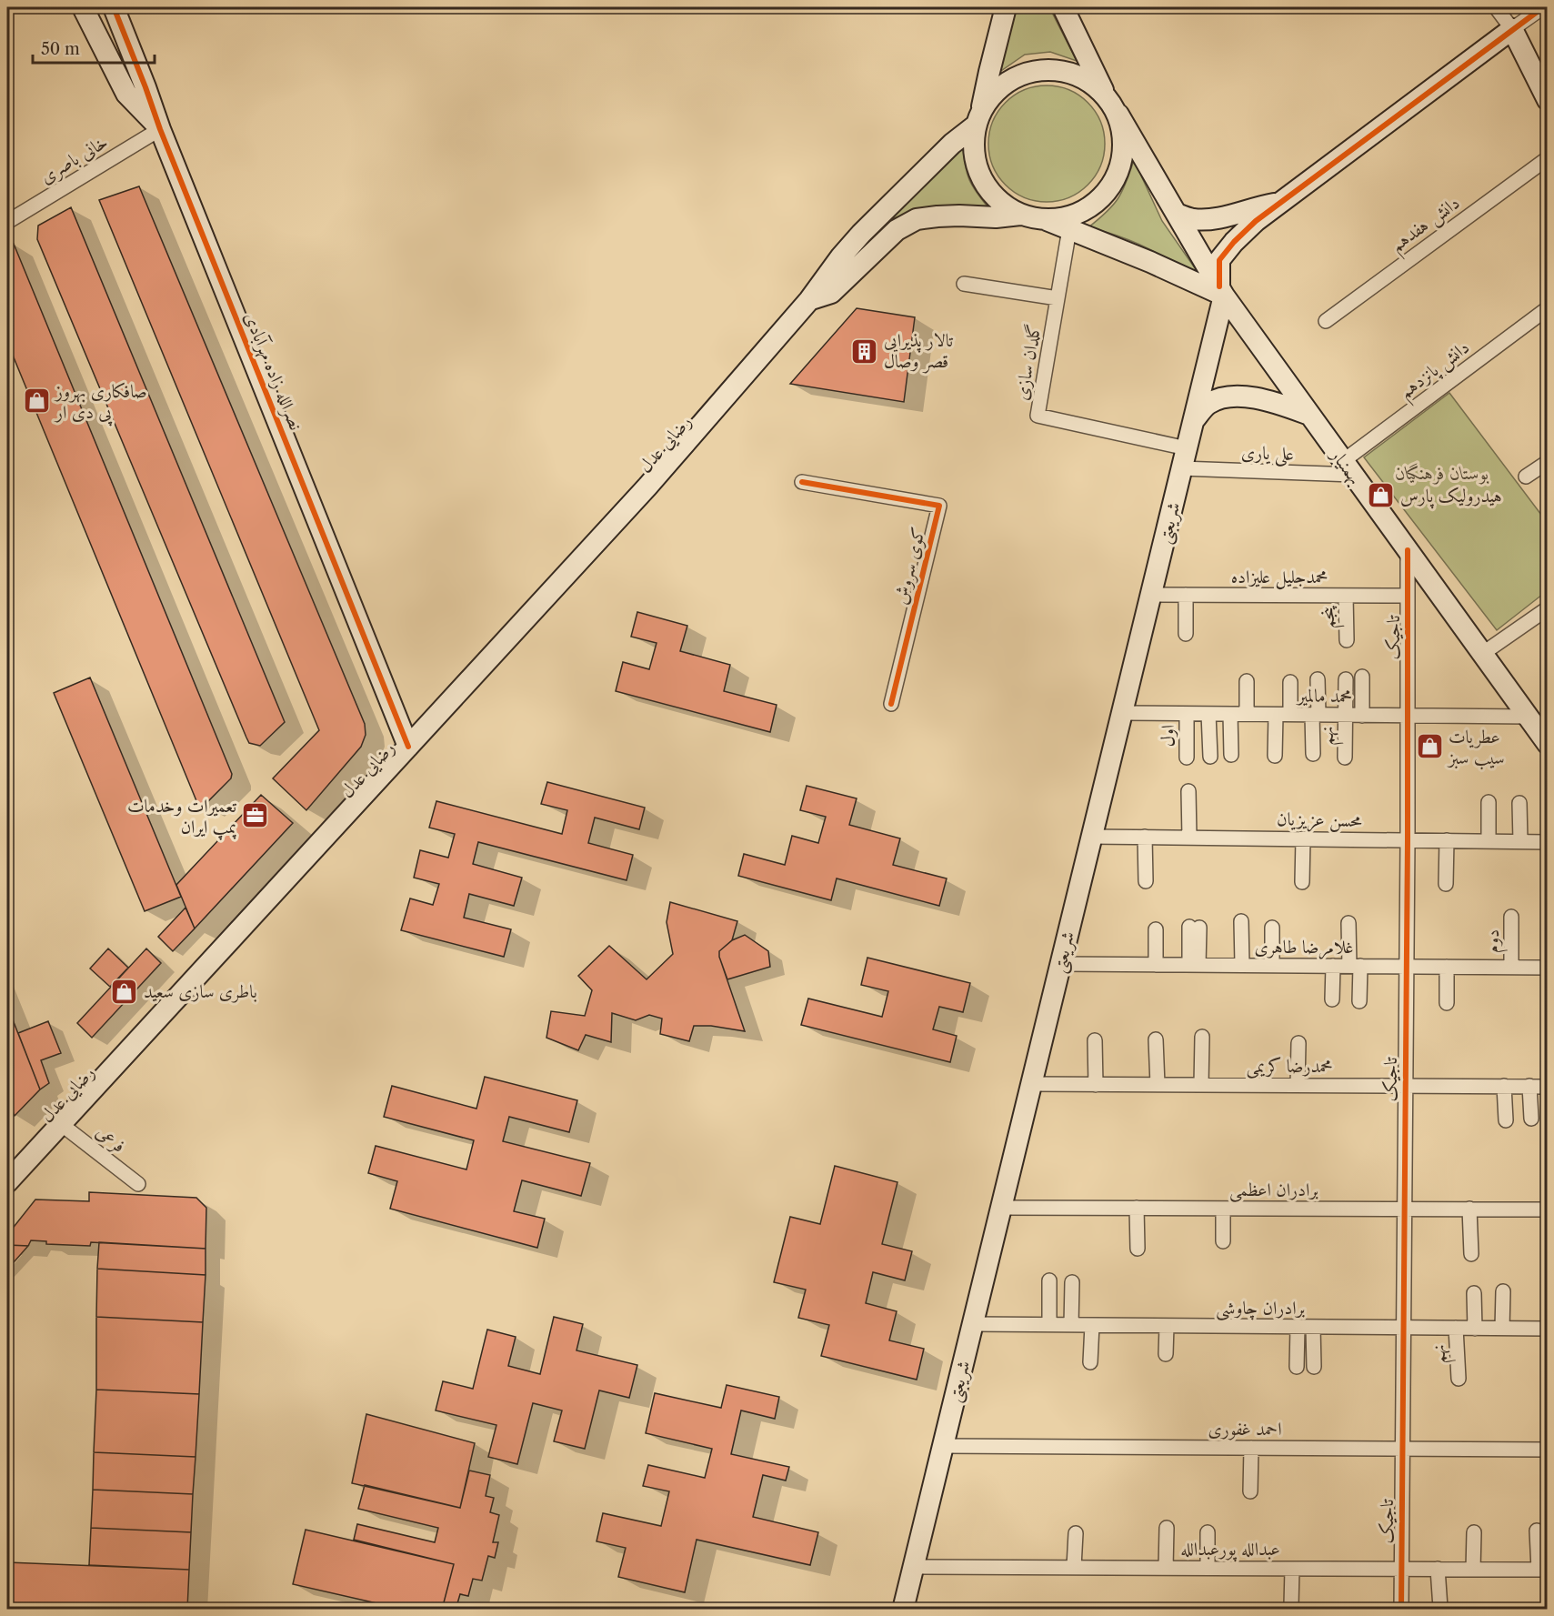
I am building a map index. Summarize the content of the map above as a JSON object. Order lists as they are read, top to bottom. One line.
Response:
{"streets":{"main road":["نصرالله زاده مهرآبادی","رضایی عدل","بهمنیار","شریعتی"],"street":["خانی باصری","دانش هفدهم","گلدان سازی","دانش پانزدهم","علی یاری","کوی سروش","محمدجلیل علیزاده","پنجم","تاجیک","محمد مالمیر","اول","نهم","محسن عزیزیان","دوم","غلامرضا طاهری","محمدرضا کریمی","فرعی","برادران اعظمی","برادران چاوشی","احمد غفوری","عبدالله پورعبدالله"]},"crossings":[["خانی باصری","نصرالله زاده مهرآبادی"],["گلدان سازی","شریعتی"],["دانش پانزدهم","علی یاری"],["دانش پانزدهم","بهمنیار"],["نصرالله زاده مهرآبادی","رضایی عدل"],["رضایی عدل","بهمنیار"],["رضایی عدل","فرعی"],["علی یاری","بهمنیار"],["علی یاری","شریعتی"],["بهمنیار","شریعتی"],["بهمنیار","تاجیک"],["بهمنیار","محمد مالمیر"],["شریعتی","محمدجلیل علیزاده"],["شریعتی","محمد مالمیر"],["شریعتی","محسن عزیزیان"],["شریعتی","غلامرضا طاهری"],["شریعتی","محمدرضا کریمی"],["شریعتی","برادران اعظمی"],["شریعتی","برادران چاوشی"],["شریعتی","احمد غفوری"],["شریعتی","عبدالله پورعبدالله"],["محمدجلیل علیزاده","پنجم"],["محمدجلیل علیزاده","تاجیک"],["تاجیک","محمد مالمیر"],["تاجیک","محسن عزیزیان"],["تاجیک","غلامرضا طاهری"],["تاجیک","محمدرضا کریمی"],["تاجیک","برادران اعظمی"],["تاجیک","برادران چاوشی"],["تاجیک","احمد غفوری"],["تاجیک","عبدالله پورعبدالله"],["محمد مالمیر","اول"],["محمد مالمیر","نهم"],["نهم","برادران چاوشی"],["دوم","غلامرضا طاهری"]],"parks":["بوستان فرهنگیان"],"places":{"building":["تالار پذیرایی قصر وصال"],"shop":["صافکاری بهروز پی دی ار","هیدرولیک پارس","عطریات سیب سبز","باطری سازی سعید"],"office":["تعمیرات وخدمات پمپ ایران"]},"scale_bar":"50 m"}
